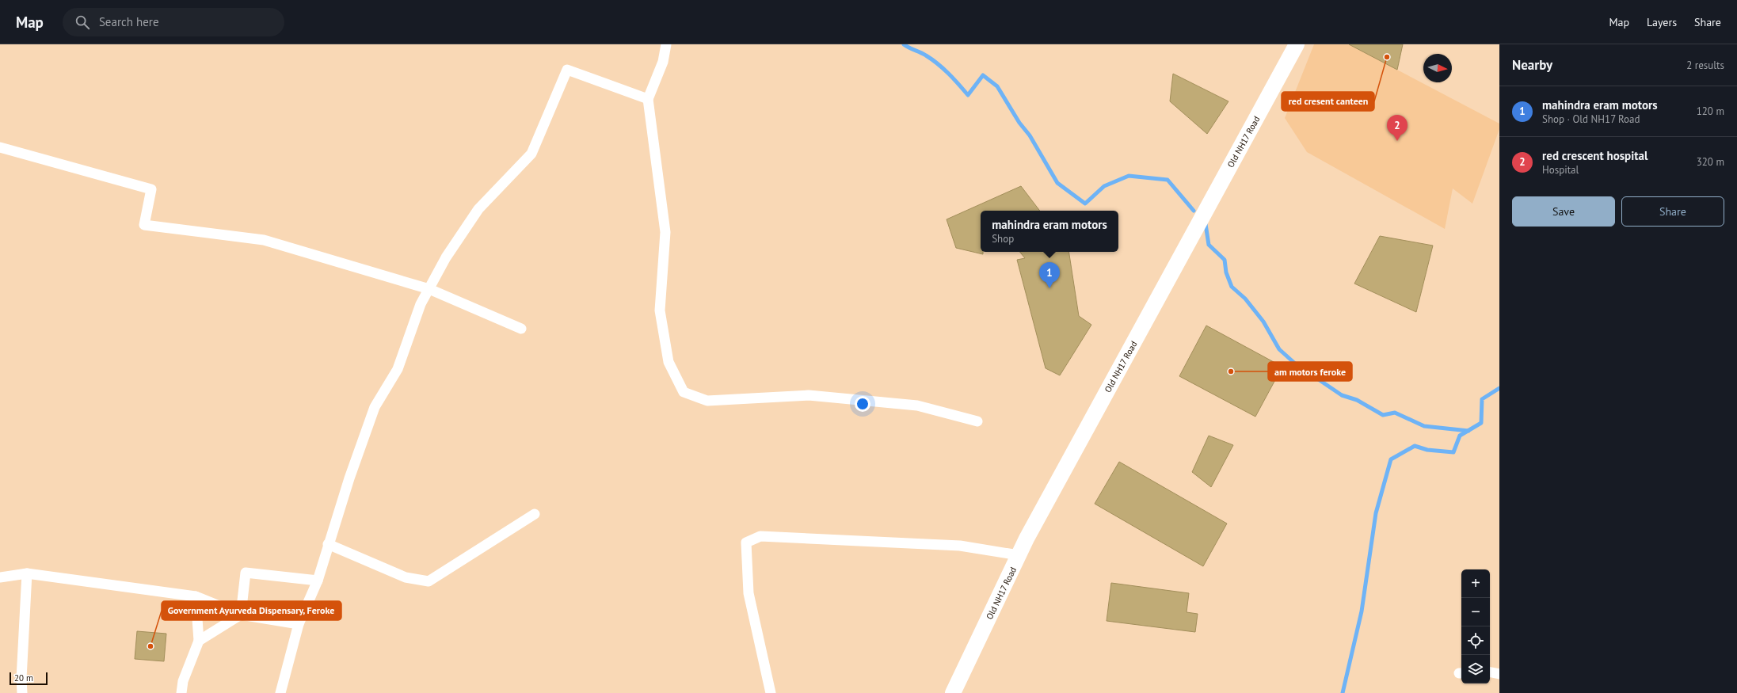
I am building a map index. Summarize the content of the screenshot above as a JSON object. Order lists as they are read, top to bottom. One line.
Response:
{"streets":{"main road":["Old NH17 Road"]},"places":["red cresent canteen","am motors feroke","Government Ayurveda Dispensary, Feroke"],"scale_bar":"20 m","north":"right","page":{"header":"Map","search":"Search here","nav":["Map","Layers","Share"],"heading":["Nearby","2 results"],"list":[{"mark":"1","name":"mahindra eram motors","note":"Shop · Old NH17 Road","value":"120 m"},{"mark":"2","name":"red crescent hospital","note":"Hospital","value":"320 m"}],"pins":["2","1"],"buttons":["Save","Share"],"popup":["mahindra eram motors","Shop"],"map_buttons":["+","−"],"scale":"20 m"}}
